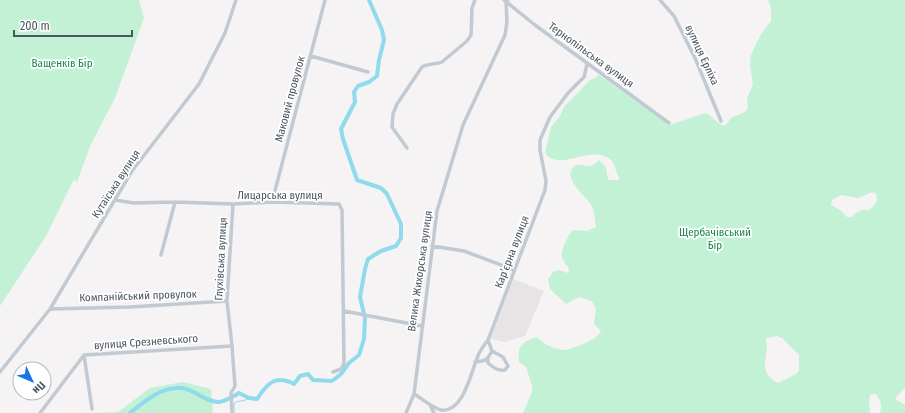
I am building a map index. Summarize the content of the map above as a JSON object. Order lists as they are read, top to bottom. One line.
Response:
{"streets":{"street":["Тернопільська вулиця","вулиця Ерліха","Маковий провулок","Кутаїська вулиця","Лицарська вулиця","Кар’єрна вулиця","Глухівська вулиця","Велика Жихорська вулиця","Компанійський провулок","вулиця Срезневського"]},"crossings":[["Тернопільська вулиця","Кар’єрна вулиця"],["Тернопільська вулиця","Велика Жихорська вулиця"],["Маковий провулок","Лицарська вулиця"],["Кутаїська вулиця","Лицарська вулиця"],["Кутаїська вулиця","Компанійський провулок"],["Лицарська вулиця","Глухівська вулиця"],["Кар’єрна вулиця","Велика Жихорська вулиця"],["Глухівська вулиця","Компанійський провулок"],["Глухівська вулиця","вулиця Срезневського"]],"parks":["Ващенків Бір","Щербачівський Бір"],"scale_bar":"200 m","north":"bottom right"}
